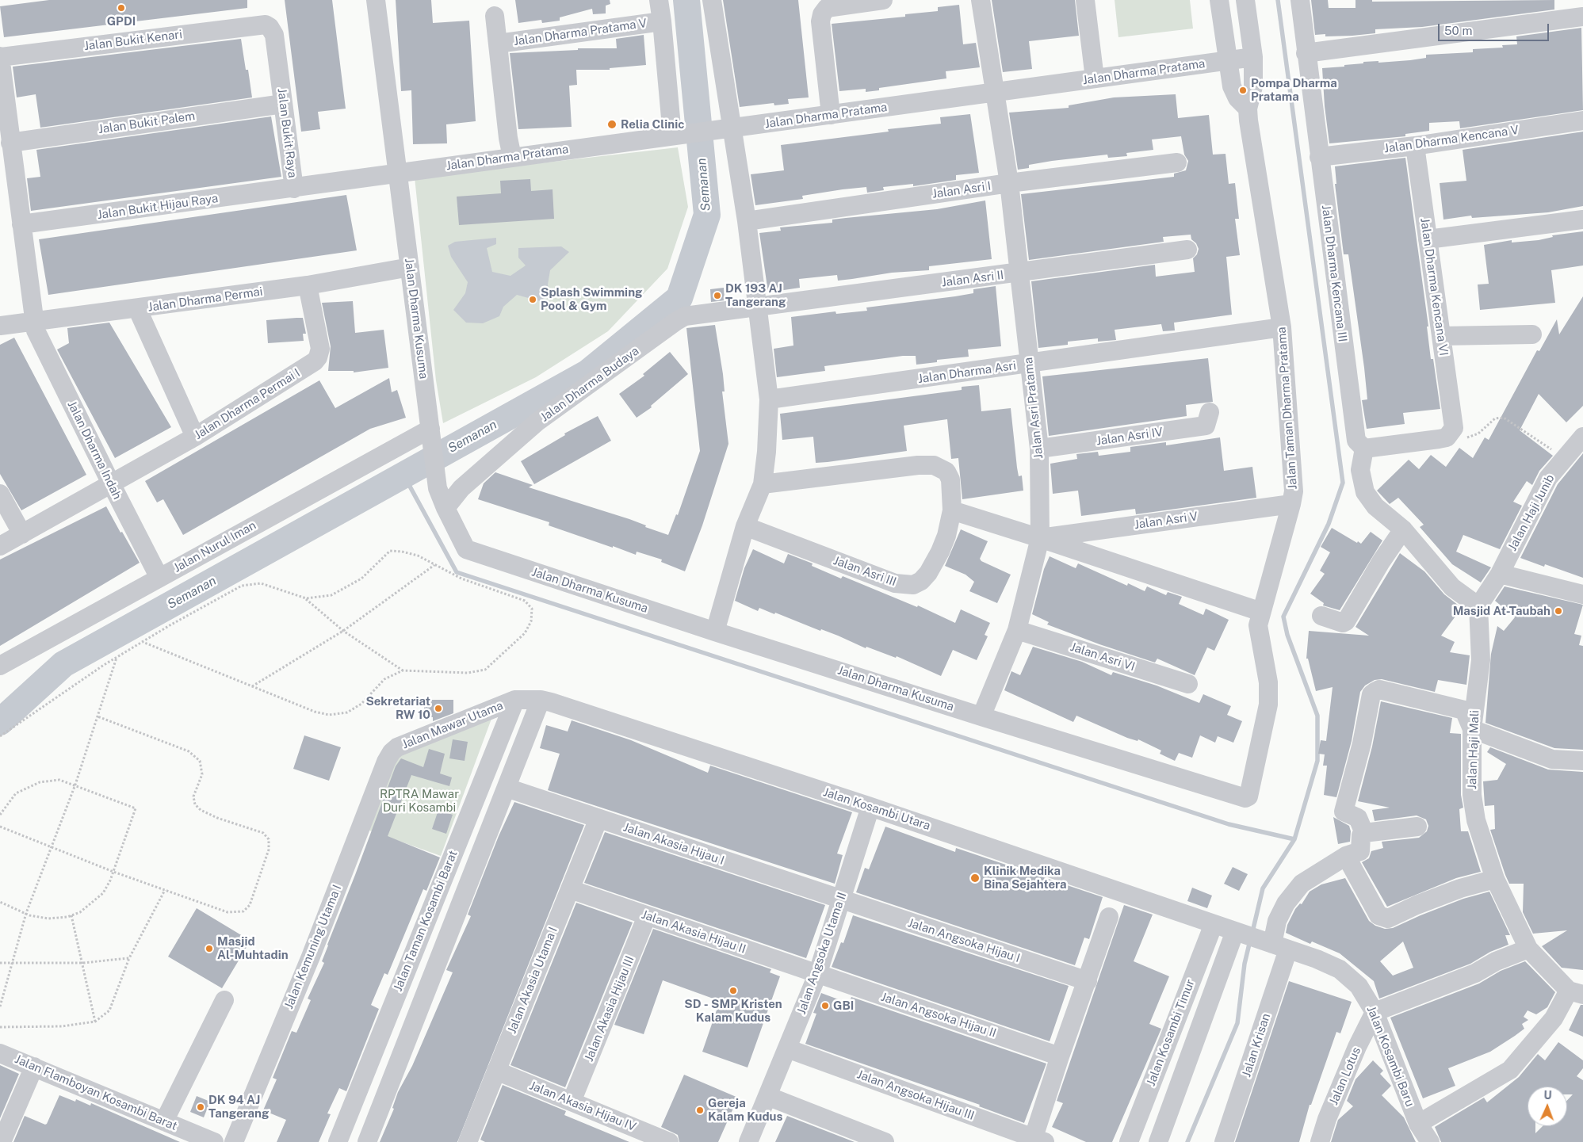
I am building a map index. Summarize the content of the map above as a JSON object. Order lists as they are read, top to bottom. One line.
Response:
{"streets":{"street":["Jalan Dharma Pratama V","Jalan Bukit Kenari","Jalan Dharma Pratama","Jalan Bukit Palem","Jalan Bukit Raya","Jalan Dharma Kencana V","Jalan Asri I","Jalan Bukit Hijau Raya","Jalan Dharma Kencana III","Jalan Asri II","Jalan Dharma Kencana VI","Jalan Dharma Permai","Jalan Dharma Kusuma","Jalan Dharma Asri","Jalan Dharma Budaya","Jalan Dharma Permai I","Jalan Asri Pratama","Jalan Taman Dharma Pratama","Jalan Asri IV","Jalan Dharma Indah","Jalan Haji Junib","Jalan Asri V","Jalan Nurul Iman","Jalan Asri III","Jalan Asri VI","Jalan Mawar Utama","Jalan Haji Mali","Jalan Kosambi Utara","Jalan Akasia Hijau I","Jalan Taman Kosambi Barat","Jalan Akasia Hijau II","Jalan Angsoka Hijau I","Jalan Kemuning Utama I","Jalan Angsoka Utama II","Jalan Akasia Utama I","Jalan Akasia Hijau III","Jalan Angsoka Hijau II","Jalan Kosambi Timur","Jalan Krisan","Jalan Kosambi Baru","Jalan Lotus","Jalan Flamboyan Kosambi Barat","Jalan Angsoka Hijau III","Jalan Akasia Hijau IV"]},"crossings":[["Jalan Dharma Pratama V","Jalan Dharma Pratama"],["Jalan Bukit Kenari","Jalan Bukit Raya"],["Jalan Dharma Pratama","Jalan Bukit Raya"],["Jalan Dharma Pratama","Jalan Dharma Kusuma"],["Jalan Dharma Pratama","Jalan Asri Pratama"],["Jalan Dharma Pratama","Jalan Taman Dharma Pratama"],["Jalan Bukit Palem","Jalan Bukit Raya"],["Jalan Bukit Raya","Jalan Bukit Hijau Raya"],["Jalan Bukit Raya","Jalan Dharma Kusuma"],["Jalan Dharma Kencana V","Jalan Dharma Kencana III"],["Jalan Dharma Kencana V","Jalan Dharma Kencana VI"],["Jalan Asri I","Jalan Asri Pratama"],["Jalan Asri II","Jalan Dharma Budaya"],["Jalan Asri II","Jalan Asri Pratama"],["Jalan Dharma Permai","Jalan Dharma Kusuma"],["Jalan Dharma Permai","Jalan Dharma Permai I"],["Jalan Dharma Permai","Jalan Dharma Indah"],["Jalan Dharma Kusuma","Jalan Dharma Budaya"],["Jalan Dharma Kusuma","Jalan Asri Pratama"],["Jalan Dharma Kusuma","Jalan Taman Dharma Pratama"],["Jalan Dharma Kusuma","Jalan Nurul Iman"],["Jalan Dharma Asri","Jalan Asri Pratama"],["Jalan Dharma Asri","Jalan Taman Dharma Pratama"],["Jalan Dharma Permai I","Jalan Dharma Indah"],["Jalan Asri Pratama","Jalan Asri IV"],["Jalan Asri Pratama","Jalan Asri V"],["Jalan Asri Pratama","Jalan Asri VI"],["Jalan Taman Dharma Pratama","Jalan Asri V"],["Jalan Dharma Indah","Jalan Nurul Iman"],["Jalan Asri V","Jalan Asri III"],["Jalan Mawar Utama","Jalan Kosambi Utara"],["Jalan Mawar Utama","Jalan Taman Kosambi Barat"],["Jalan Mawar Utama","Jalan Kemuning Utama I"],["Jalan Kosambi Utara","Jalan Taman Kosambi Barat"],["Jalan Kosambi Utara","Jalan Angsoka Utama II"],["Jalan Kosambi Utara","Jalan Kosambi Timur"],["Jalan Kosambi Utara","Jalan Kosambi Baru"],["Jalan Akasia Hijau I","Jalan Angsoka Hijau I"],["Jalan Akasia Hijau I","Jalan Angsoka Utama II"],["Jalan Akasia Hijau I","Jalan Akasia Utama I"],["Jalan Akasia Hijau II","Jalan Angsoka Utama II"],["Jalan Akasia Hijau II","Jalan Akasia Utama I"],["Jalan Akasia Hijau II","Jalan Akasia Hijau III"],["Jalan Akasia Hijau II","Jalan Angsoka Hijau II"],["Jalan Angsoka Hijau I","Jalan Angsoka Utama II"],["Jalan Angsoka Utama II","Jalan Angsoka Hijau II"],["Jalan Angsoka Utama II","Jalan Angsoka Hijau III"],["Jalan Akasia Utama I","Jalan Akasia Hijau IV"],["Jalan Akasia Hijau III","Jalan Akasia Hijau IV"],["Jalan Kosambi Timur","Jalan Kosambi Baru"],["Jalan Krisan","Jalan Kosambi Baru"],["Jalan Kosambi Baru","Jalan Lotus"]],"water":["Semanan"],"parks":["RPTRA Mawar Duri Kosambi"],"places":["GPDI","Pompa Dharma Pratama","Relia Clinic","DK 193 AJ Tangerang","Splash Swimming Pool & Gym","Masjid At-Taubah","Sekretariat RW 10","Klinik Medika Bina Sejahtera","Masjid Al-Muhtadin","SD - SMP Kristen Kalam Kudus","GBI","DK 94 AJ Tangerang","Gereja Kalam Kudus"],"scale_bar":"50 m","north":"top"}
